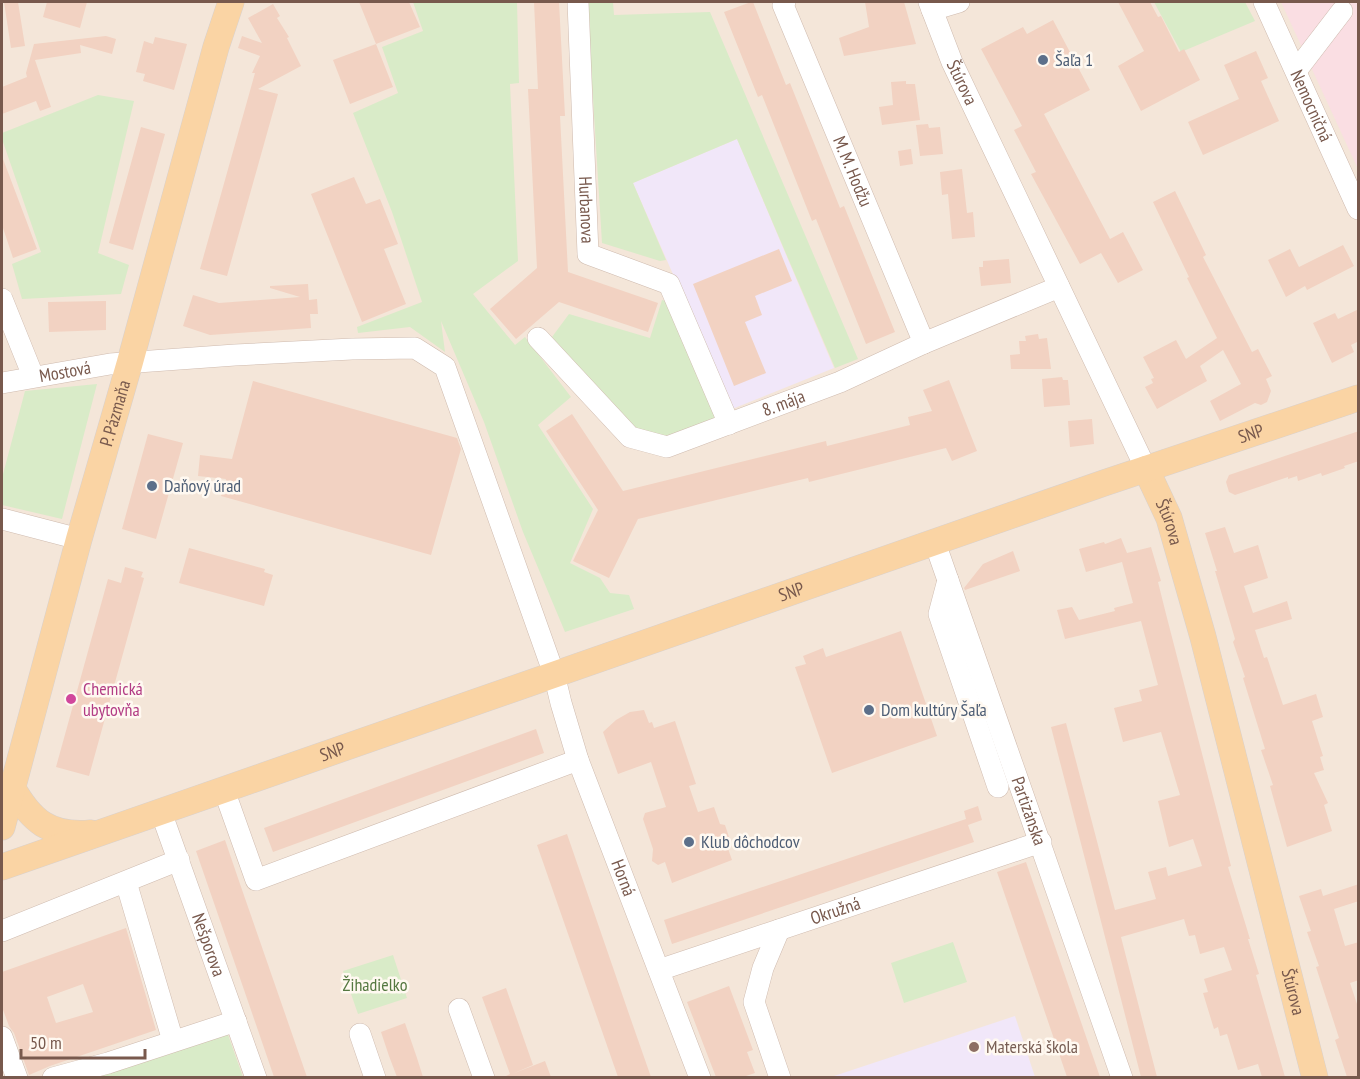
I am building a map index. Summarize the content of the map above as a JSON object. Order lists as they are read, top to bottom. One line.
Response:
{"streets":{"main road":["Štúrova","P. Pázmaňa","SNP"],"street":["Nemocničná","M. M. Hodžu","Hurbanova","Mostová","8. mája","Partizánska","Horná","Okružná","Nešporova"]},"crossings":[["Štúrova","8. mája"],["Štúrova","SNP"],["M. M. Hodžu","8. mája"],["Hurbanova","8. mája"],["Mostová","P. Pázmaňa"],["Mostová","Horná"],["SNP","Partizánska"],["SNP","Horná"],["SNP","Nešporova"],["Partizánska","Okružná"],["Horná","Okružná"]],"parks":["Žihadielko"],"places":["Šaľa 1","Daňový úrad","Chemická ubytovňa","Dom kultúry Šaľa","Klub dôchodcov","Materská škola"],"scale_bar":"50 m"}
